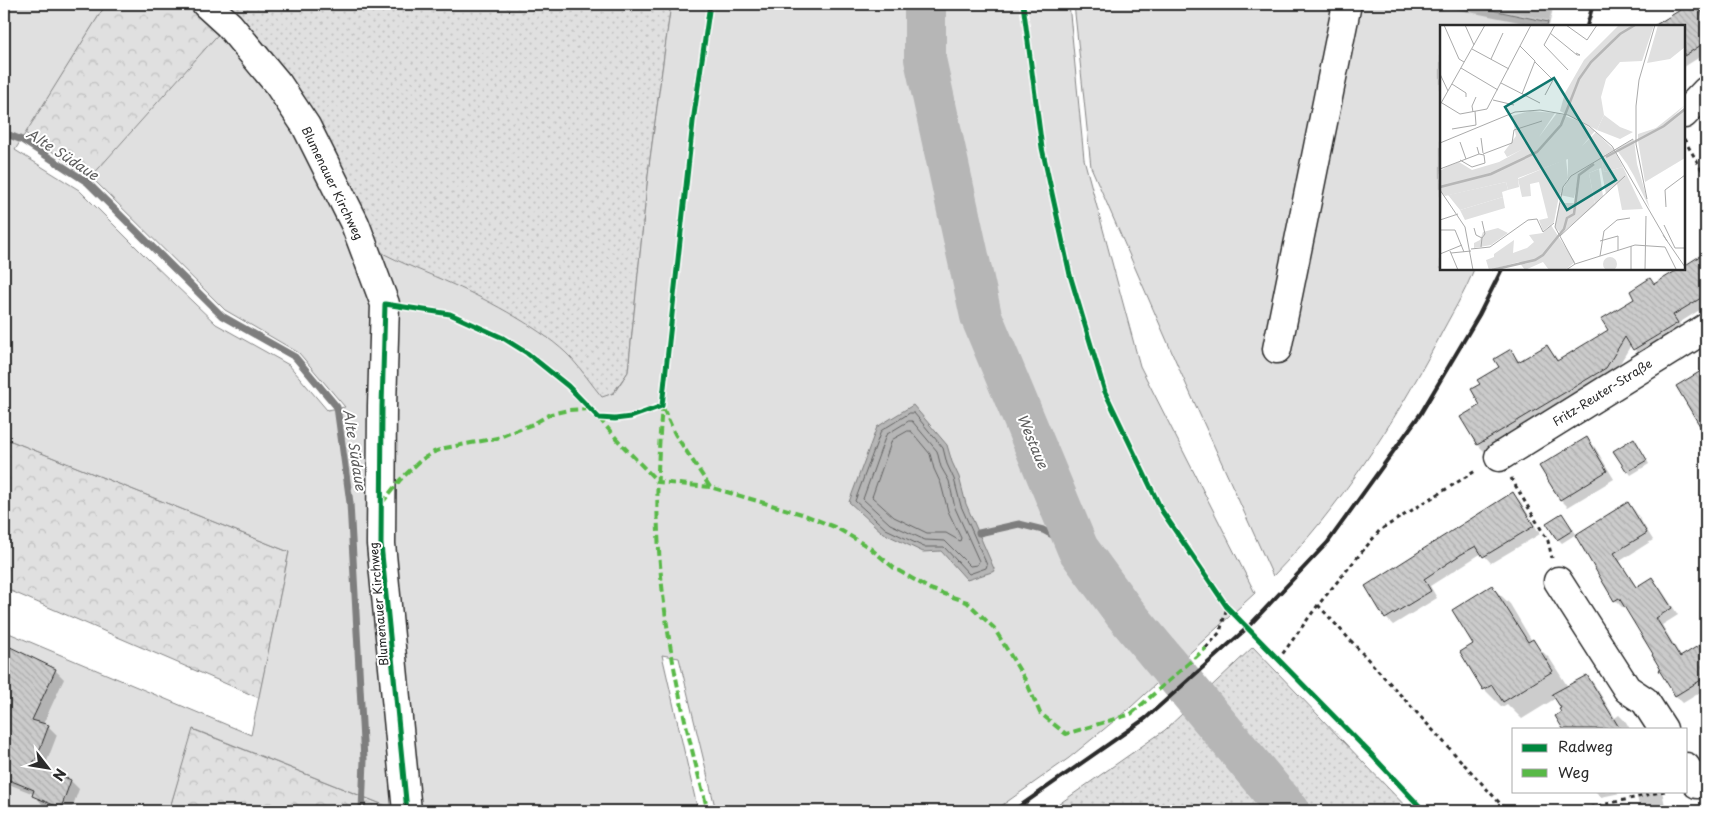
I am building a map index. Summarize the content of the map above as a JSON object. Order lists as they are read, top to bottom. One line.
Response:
{"streets":{"street":["Blumenauer Kirchweg","Fritz-Reuter-Straße"]},"water":["Alte Südaue","Westaue"],"legend":["Radweg","Weg"],"north":"bottom right"}
